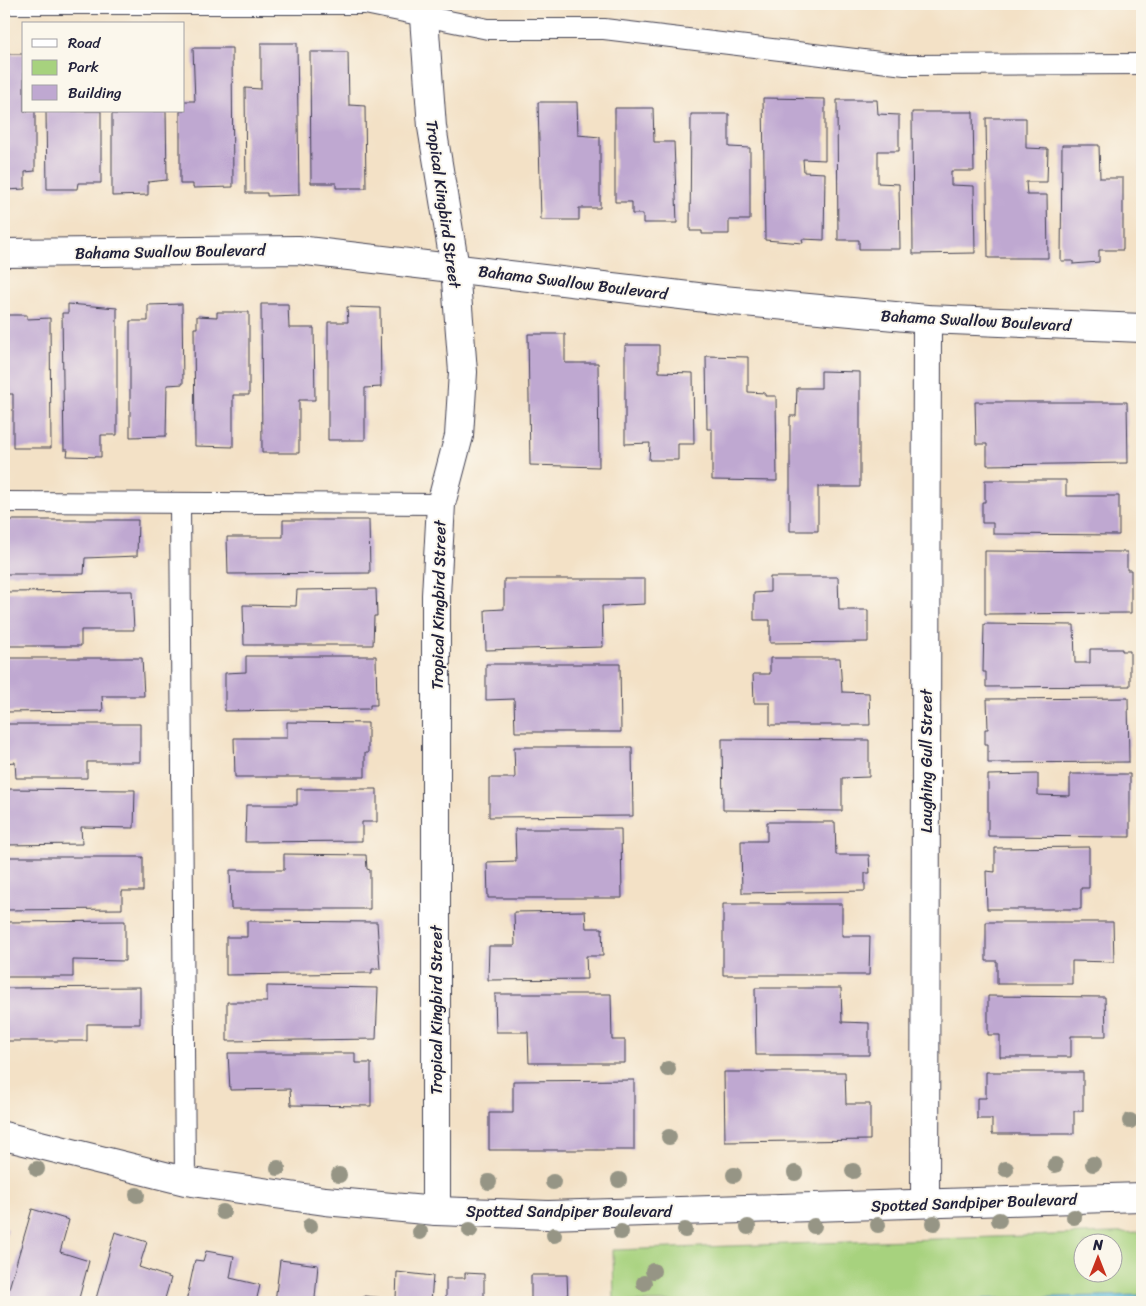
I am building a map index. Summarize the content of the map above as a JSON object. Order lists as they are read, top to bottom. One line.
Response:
{"streets":{"street":["Tropical Kingbird Street","Bahama Swallow Boulevard","Laughing Gull Street","Spotted Sandpiper Boulevard"]},"crossings":[["Tropical Kingbird Street","Bahama Swallow Boulevard"],["Tropical Kingbird Street","Spotted Sandpiper Boulevard"],["Bahama Swallow Boulevard","Laughing Gull Street"],["Laughing Gull Street","Spotted Sandpiper Boulevard"]],"legend":["Road","Park","Building"],"north":"top"}
